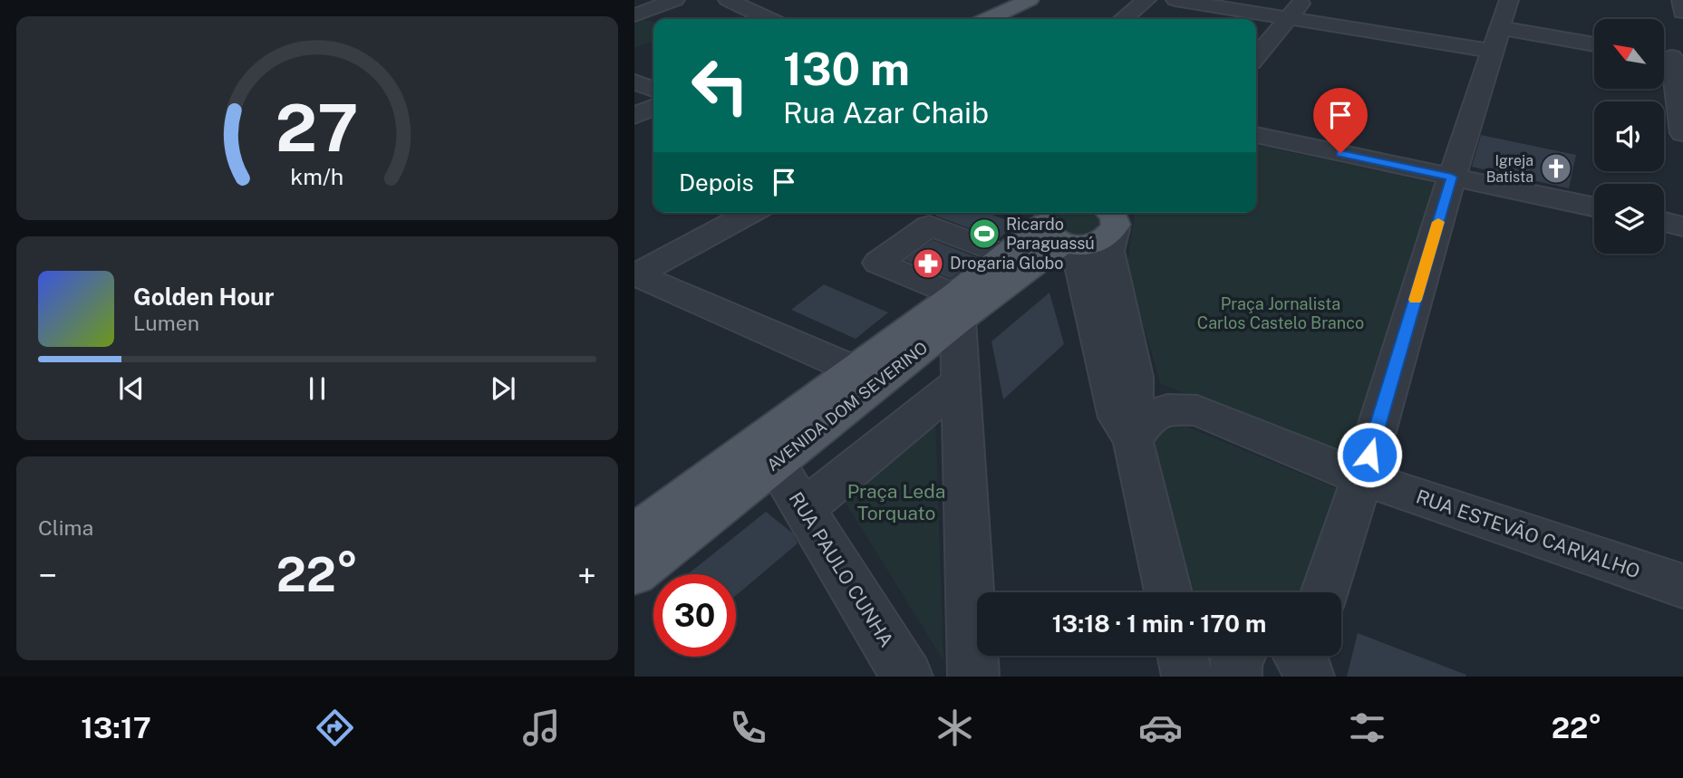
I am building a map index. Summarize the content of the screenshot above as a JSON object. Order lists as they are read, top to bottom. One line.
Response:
{"streets":{"main road":["AVENIDA DOM SEVERINO"],"street":["RUA ESTEVÃO CARVALHO","RUA PAULO CUNHA"]},"crossings":[["AVENIDA DOM SEVERINO","RUA PAULO CUNHA"]],"parks":["Praça Jornalista Carlos Castelo Branco","Praça Leda Torquato"],"places":{"church":["Igreja Batista"],"sports":["Ricardo Paraguassú"],"pharmacy":["Drogaria Globo"]},"north":"top left","page":{"turn":["130 m","Rua Azar Chaib"],"then":"Depois","song":["Golden Hour","Lumen"],"tile":"Clima","heat":["−","22°","+"],"limit":"30","trip":"13:18 · 1 min · 170 m","tabs":["13:17","22°"],"gauge":["27","km/h"]}}
